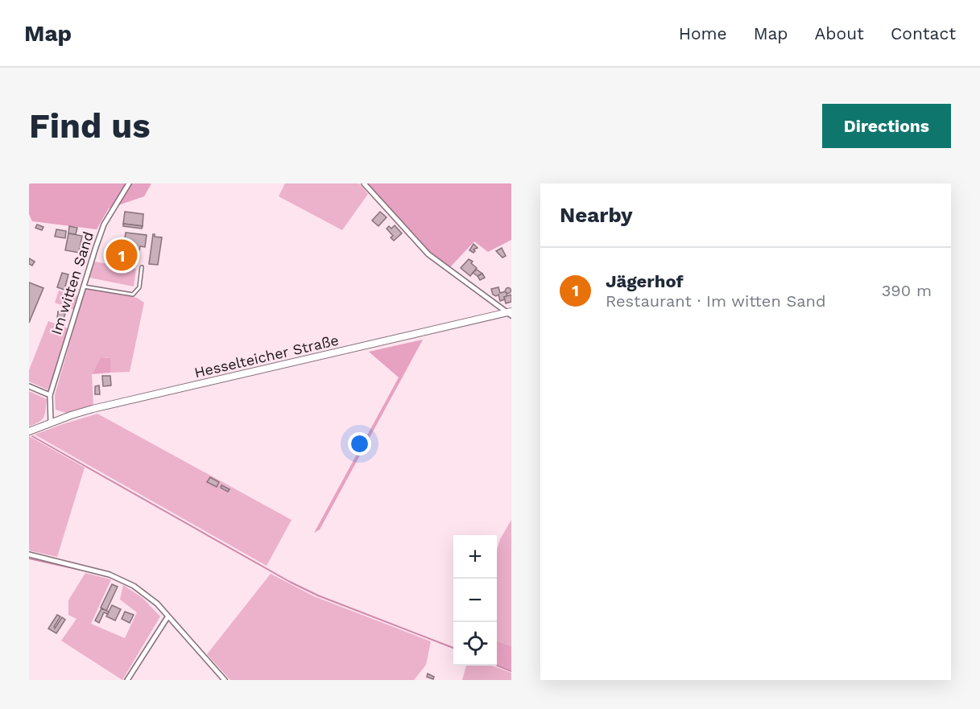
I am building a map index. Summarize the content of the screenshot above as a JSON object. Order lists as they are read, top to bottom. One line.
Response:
{"streets":{"street":["Im witten Sand","Hesselteicher Straße"]},"crossings":[["Im witten Sand","Hesselteicher Straße"]],"page":{"header":"Map","nav":["Home","Map","About","Contact"],"buttons":"Directions","title":"Find us","heading":"Nearby","pins":"1","list":[{"mark":"1","name":"Jägerhof","note":"Restaurant · Im witten Sand","value":"390 m"}],"map_buttons":["+","−"]}}
